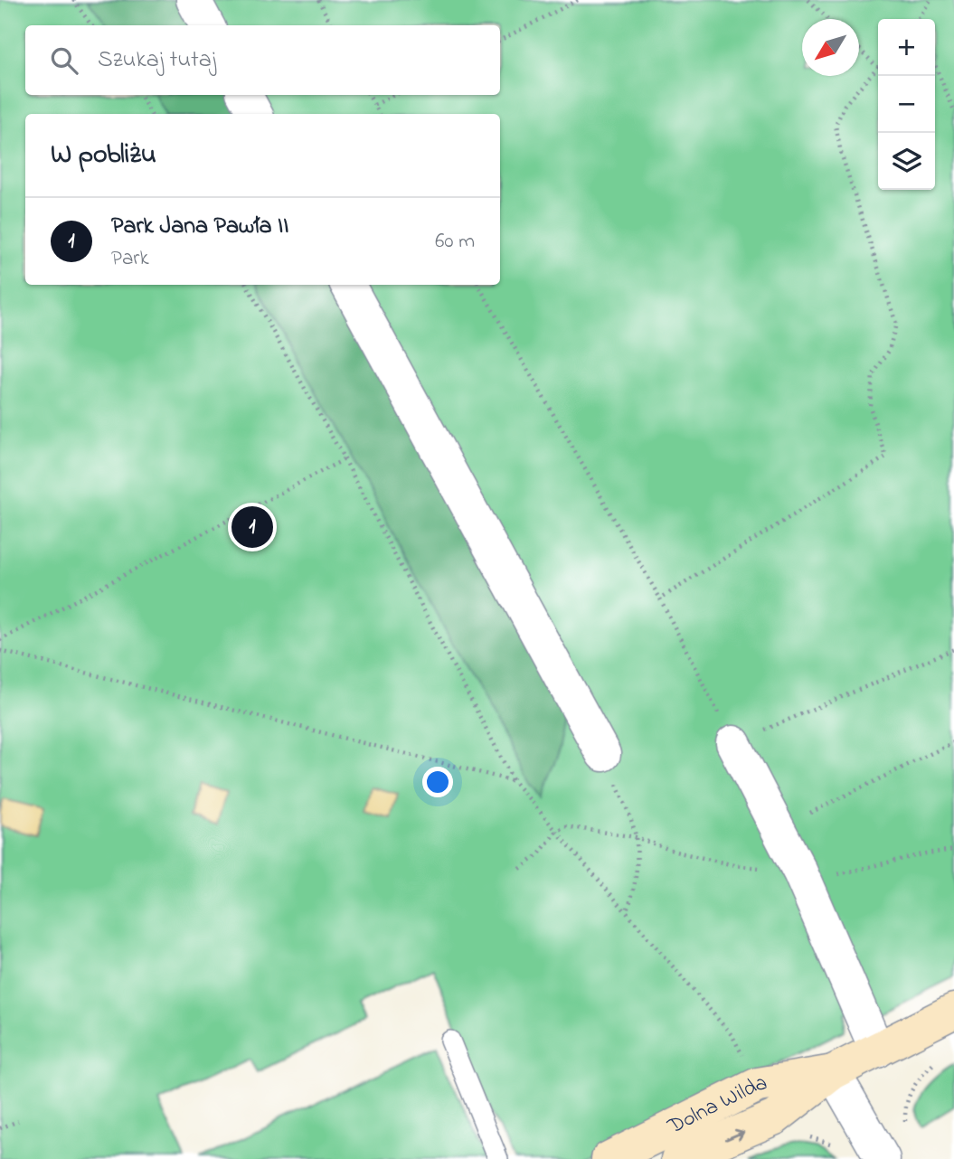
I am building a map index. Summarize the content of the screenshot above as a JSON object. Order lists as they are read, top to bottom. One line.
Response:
{"streets":{"street":["Dolna Wilda"]},"north":"bottom left","page":{"map_buttons":["+","−"],"search":"Szukaj tutaj","heading":"W pobliżu","list":[{"mark":"1","name":"Park Jana Pawła II","note":"Park","value":"60 m"}],"pins":"1"}}
